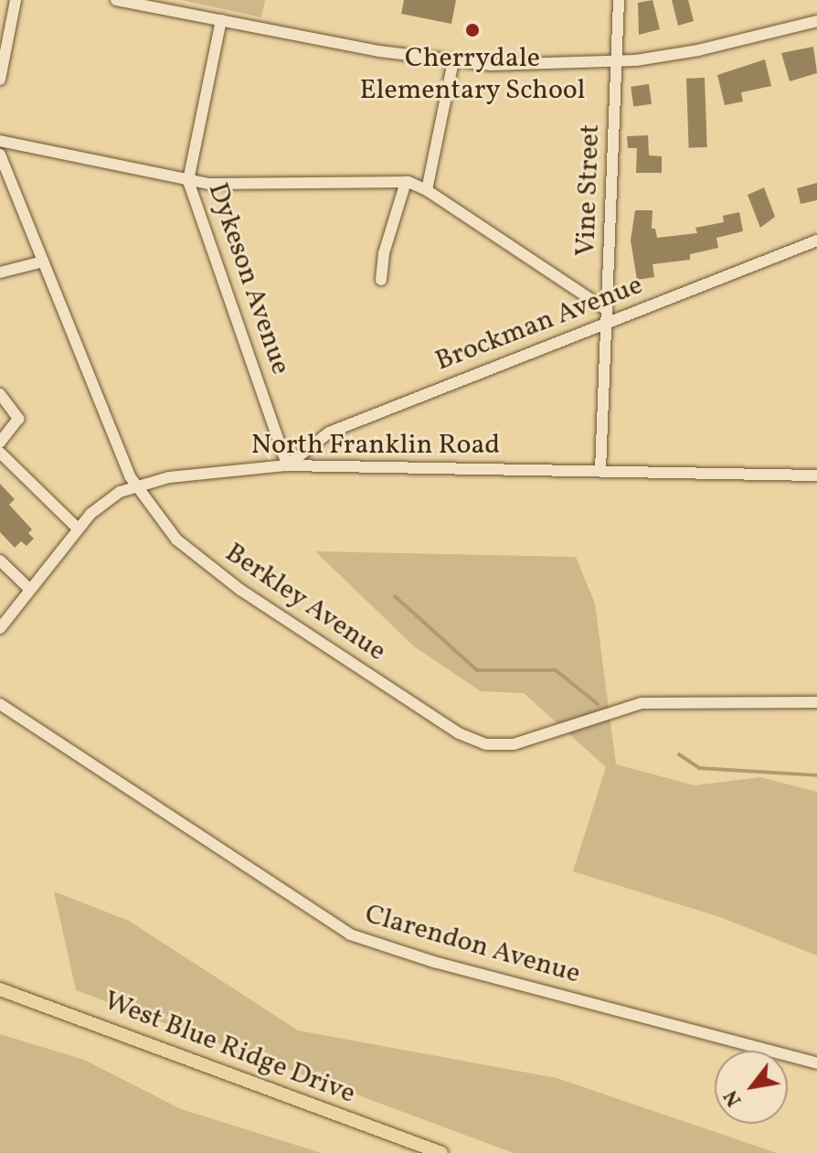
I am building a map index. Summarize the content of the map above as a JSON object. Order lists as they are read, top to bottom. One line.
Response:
{"streets":{"main road":["West Blue Ridge Drive"],"street":["Vine Street","Dykeson Avenue","Brockman Avenue","North Franklin Road","Berkley Avenue","Clarendon Avenue"]},"crossings":[["Vine Street","Brockman Avenue"],["Vine Street","North Franklin Road"],["Dykeson Avenue","Brockman Avenue"],["Dykeson Avenue","North Franklin Road"],["Brockman Avenue","North Franklin Road"],["North Franklin Road","Berkley Avenue"]],"places":["Cherrydale Elementary School"],"north":"bottom left"}
